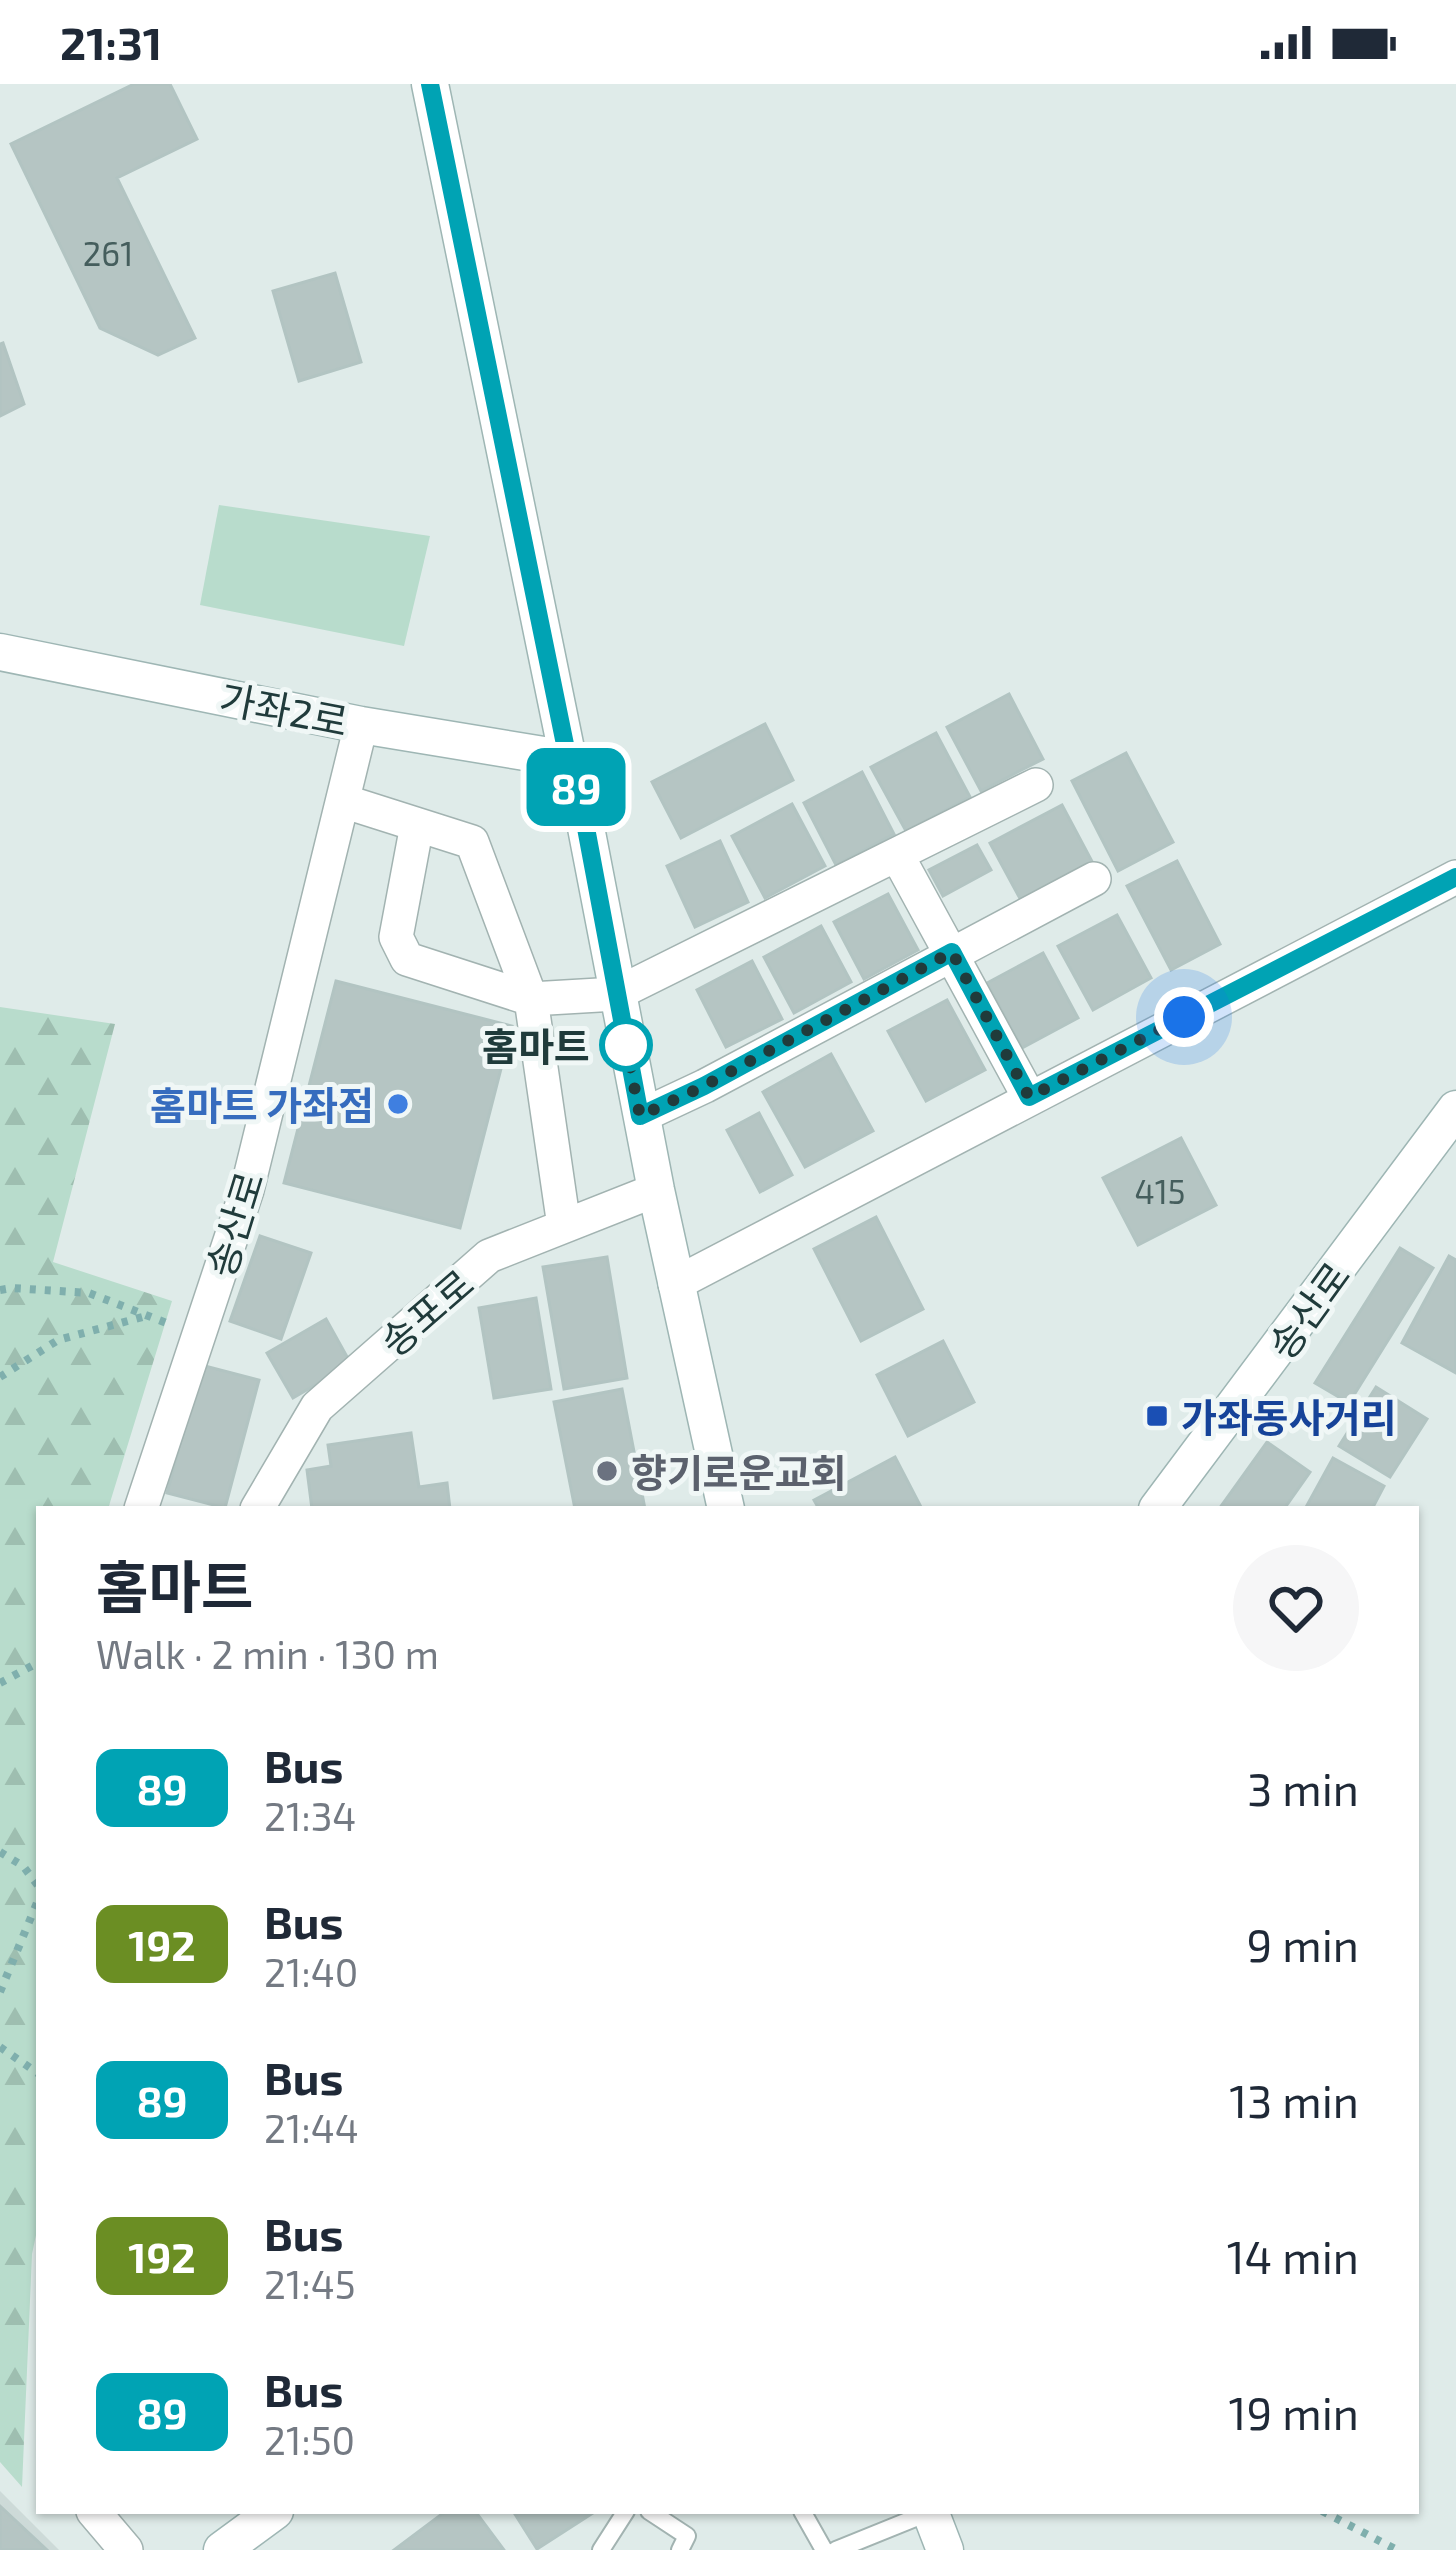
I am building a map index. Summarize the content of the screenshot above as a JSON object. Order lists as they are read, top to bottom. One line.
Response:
{"streets":{"street":["가좌2로","송산로","송포로"]},"crossings":[["가좌2로","송산로"]],"places":{"other":["홈마트","홈마트 가좌점","향기로운교회"],"transit":["가좌동사거리"]},"lines":["bus line 89"],"house_numbers":["261","415"],"page":{"status":"21:31","on_map":"89","heading":["홈마트","Walk · 2 min · 130 m"],"list":[{"mark":"89","name":"Bus","note":"21:34","value":"3 min"},{"mark":"192","name":"Bus","note":"21:40","value":"9 min"},{"mark":"89","name":"Bus","note":"21:44","value":"13 min"},{"mark":"192","name":"Bus","note":"21:45","value":"14 min"},{"mark":"89","name":"Bus","note":"21:50","value":"19 min"}]}}
